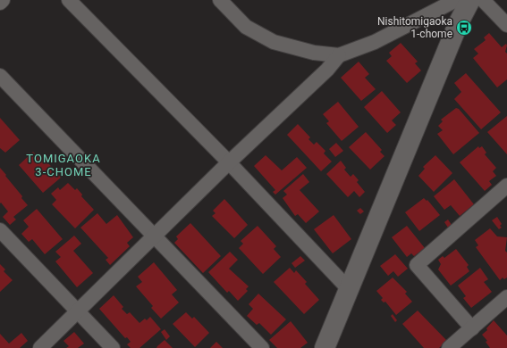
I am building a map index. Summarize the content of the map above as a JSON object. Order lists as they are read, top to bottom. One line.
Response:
{"districts":["TOMIGAOKA 3-CHOME"],"places":{"bus stop":["Nishitomigaoka 1-chome"]}}
